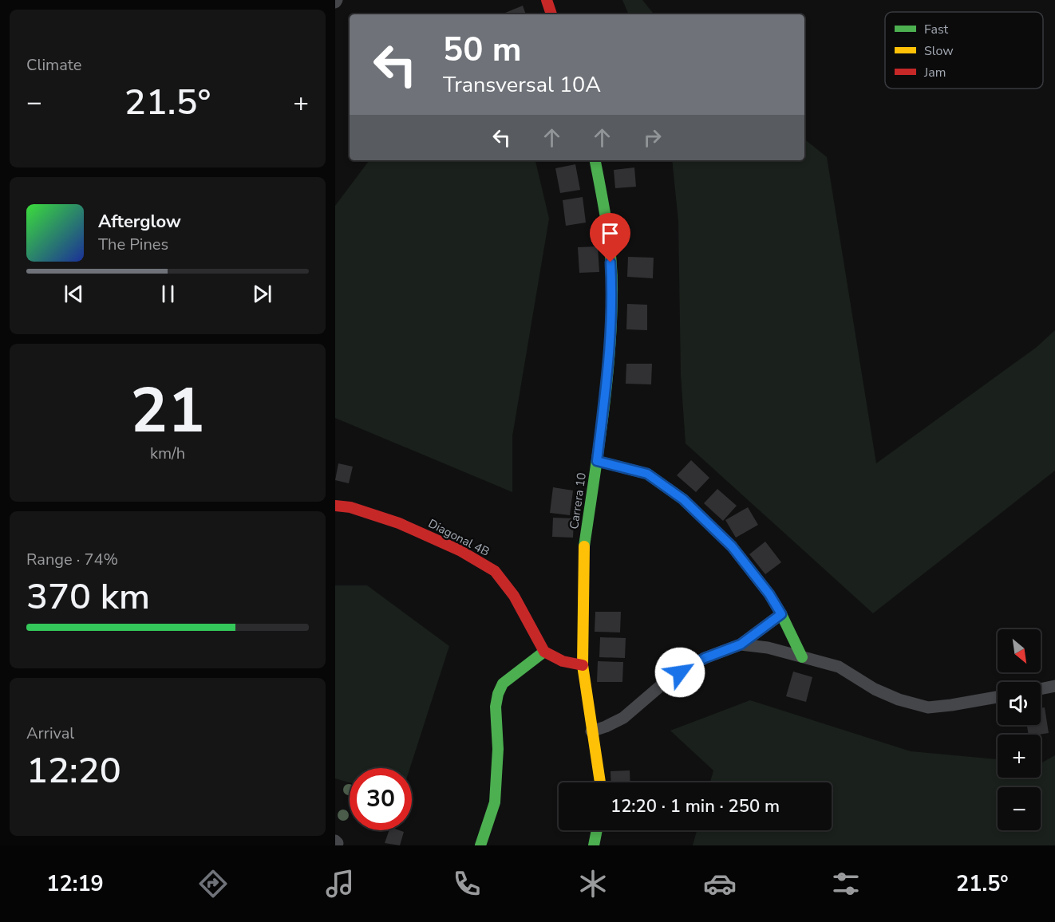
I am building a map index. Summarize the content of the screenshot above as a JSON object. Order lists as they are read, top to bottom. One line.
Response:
{"streets":{"street":["Carrera 10","Diagonal 4B"]},"legend":["Fast","Slow","Jam"],"north":"bottom right","page":{"tile":["Climate",["21","km/h"],["Range · 74%","370 km"],["Arrival","12:20"]],"turn":["50 m","Transversal 10A"],"heat":["−","21.5°","+"],"song":["Afterglow","The Pines"],"map_buttons":["+","−"],"limit":"30","trip":"12:20 · 1 min · 250 m","tabs":["12:19","21.5°"]}}
